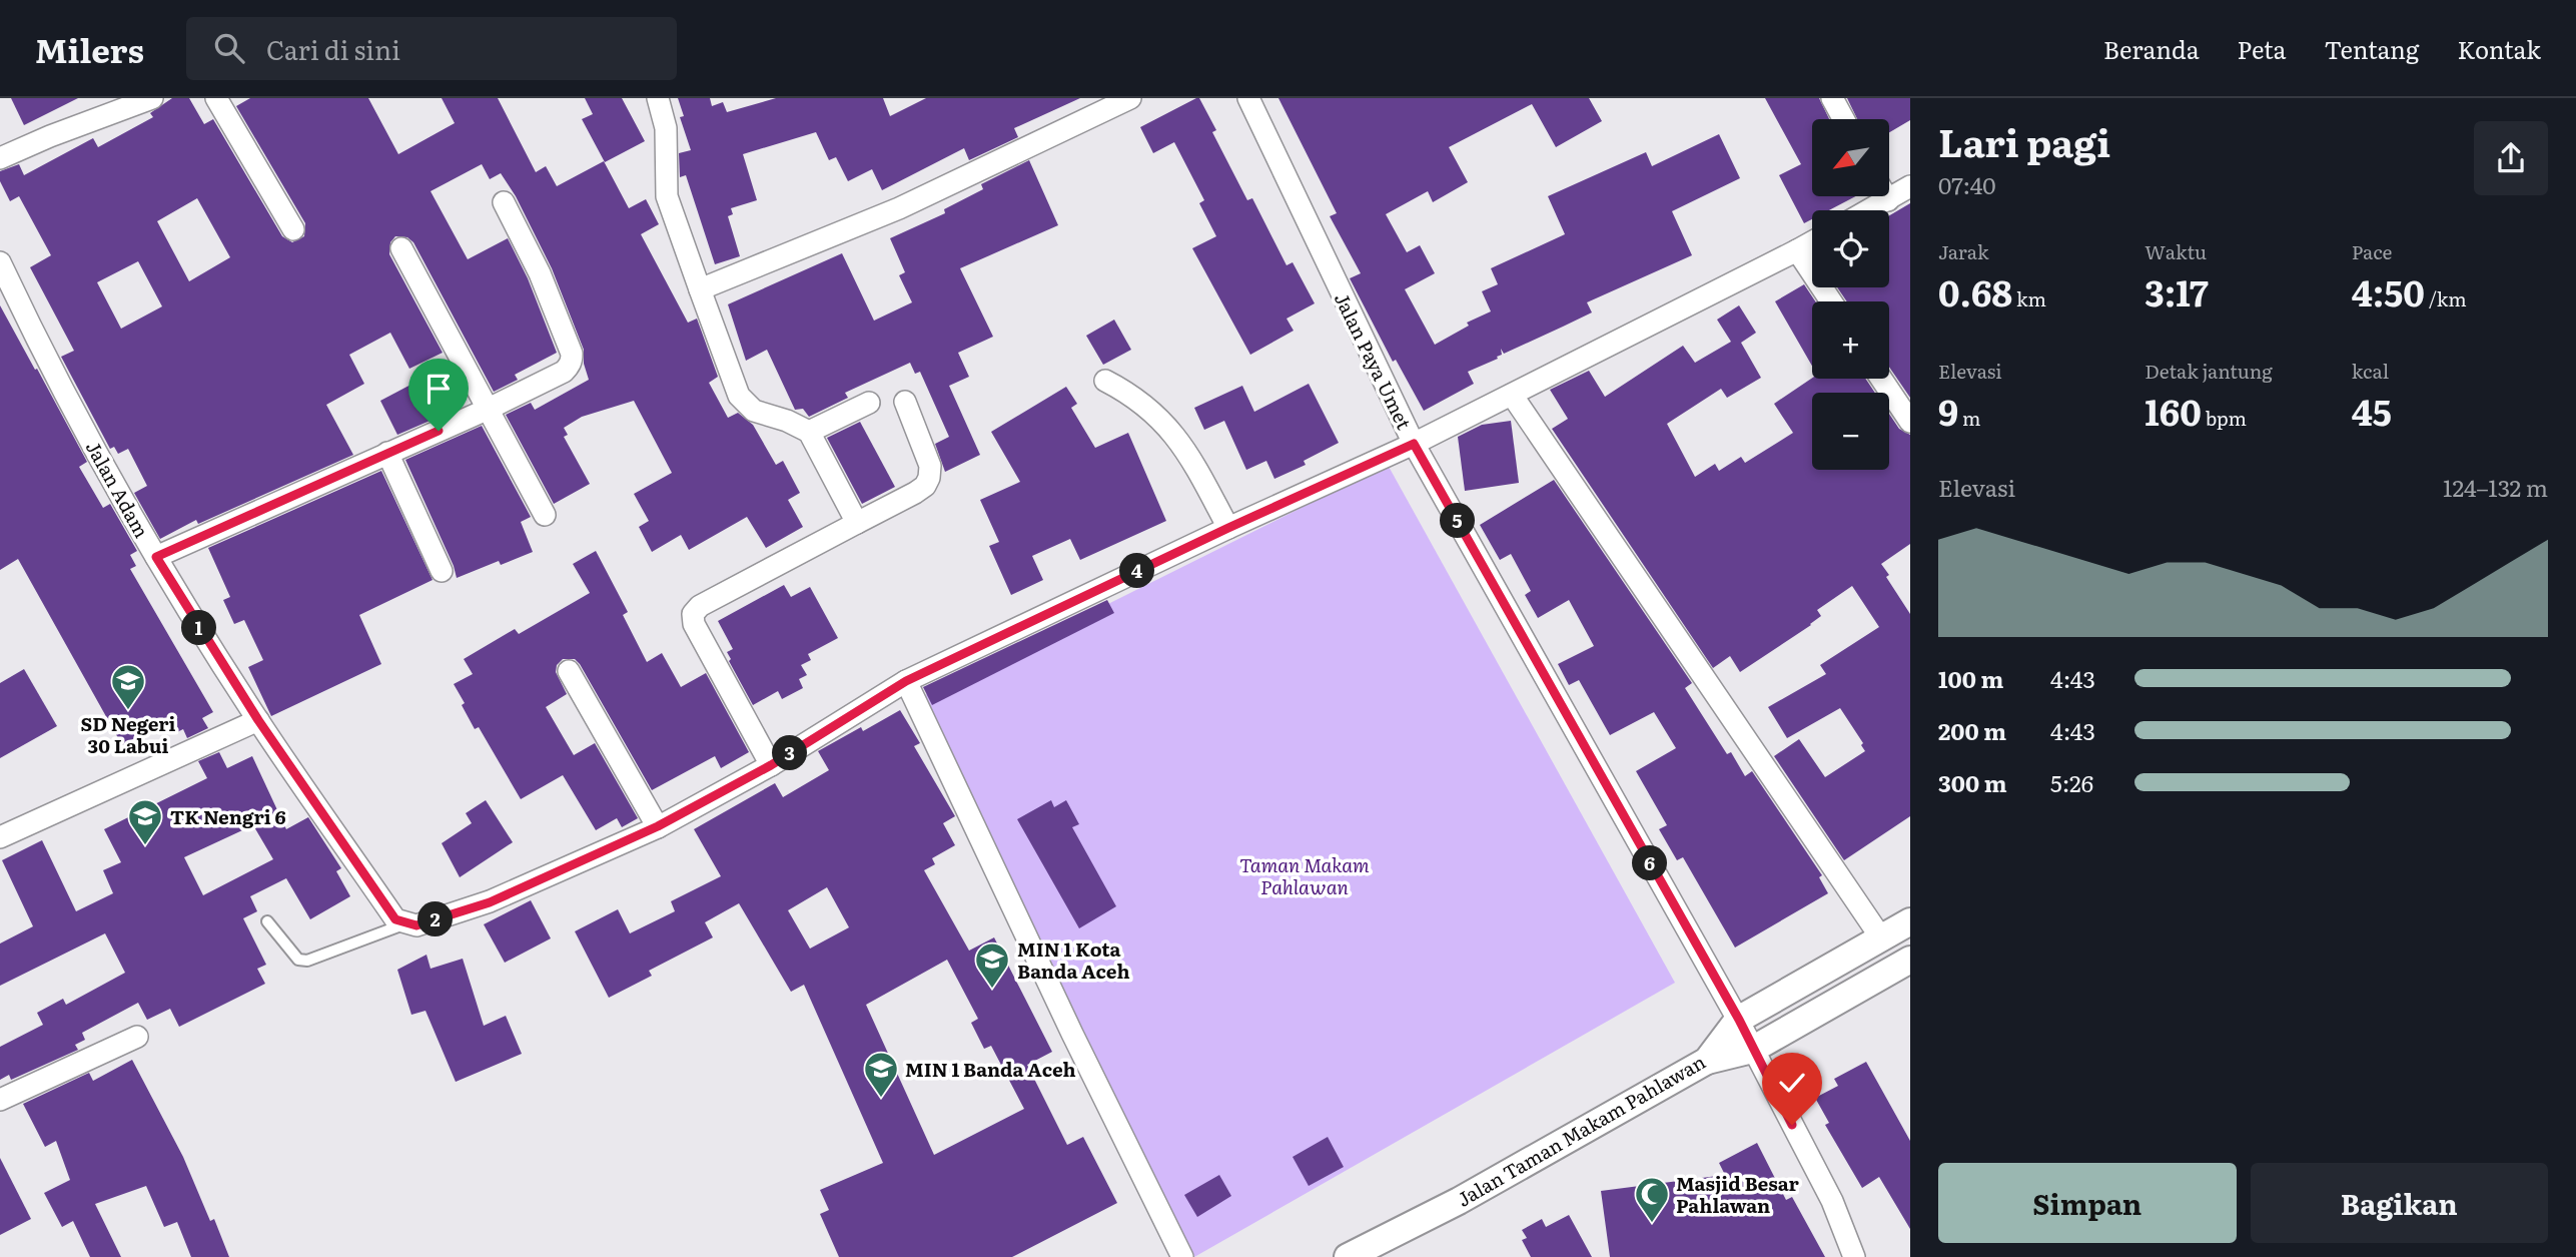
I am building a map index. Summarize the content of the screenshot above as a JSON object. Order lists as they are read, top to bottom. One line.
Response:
{"streets":{"street":["Jalan Paya Umet","Jalan Adam","Jalan Taman Makam Pahlawan"]},"crossings":[["Jalan Paya Umet","Jalan Taman Makam Pahlawan"]],"parks":["Taman Makam Pahlawan"],"places":{"school or university":["SD Negeri 30 Labui","TK Nengri 6","MIN 1 Kota Banda Aceh","MIN 1 Banda Aceh"],"mosque":["Masjid Besar Pahlawan"]},"north":"bottom left","page":{"header":"Milers","search":"Cari di sini","nav":["Beranda","Peta","Tentang","Kontak"],"heading":["Lari pagi","07:40"],"map_buttons":["+","−"],"stats":[["Jarak","0.68 km"],["Waktu","3:17"],["Pace","4:50 /km"],["Elevasi","9 m"],["Detak jantung","160 bpm"],["kcal","45"]],"chart":["Elevasi","124–132 m"],"pins":["5","4","1","3","6","2"],"list":[{"name":"100 m","note":"4:43"},{"name":"200 m","note":"4:43"},{"name":"300 m","note":"5:26"}],"buttons":["Simpan","Bagikan"]}}
